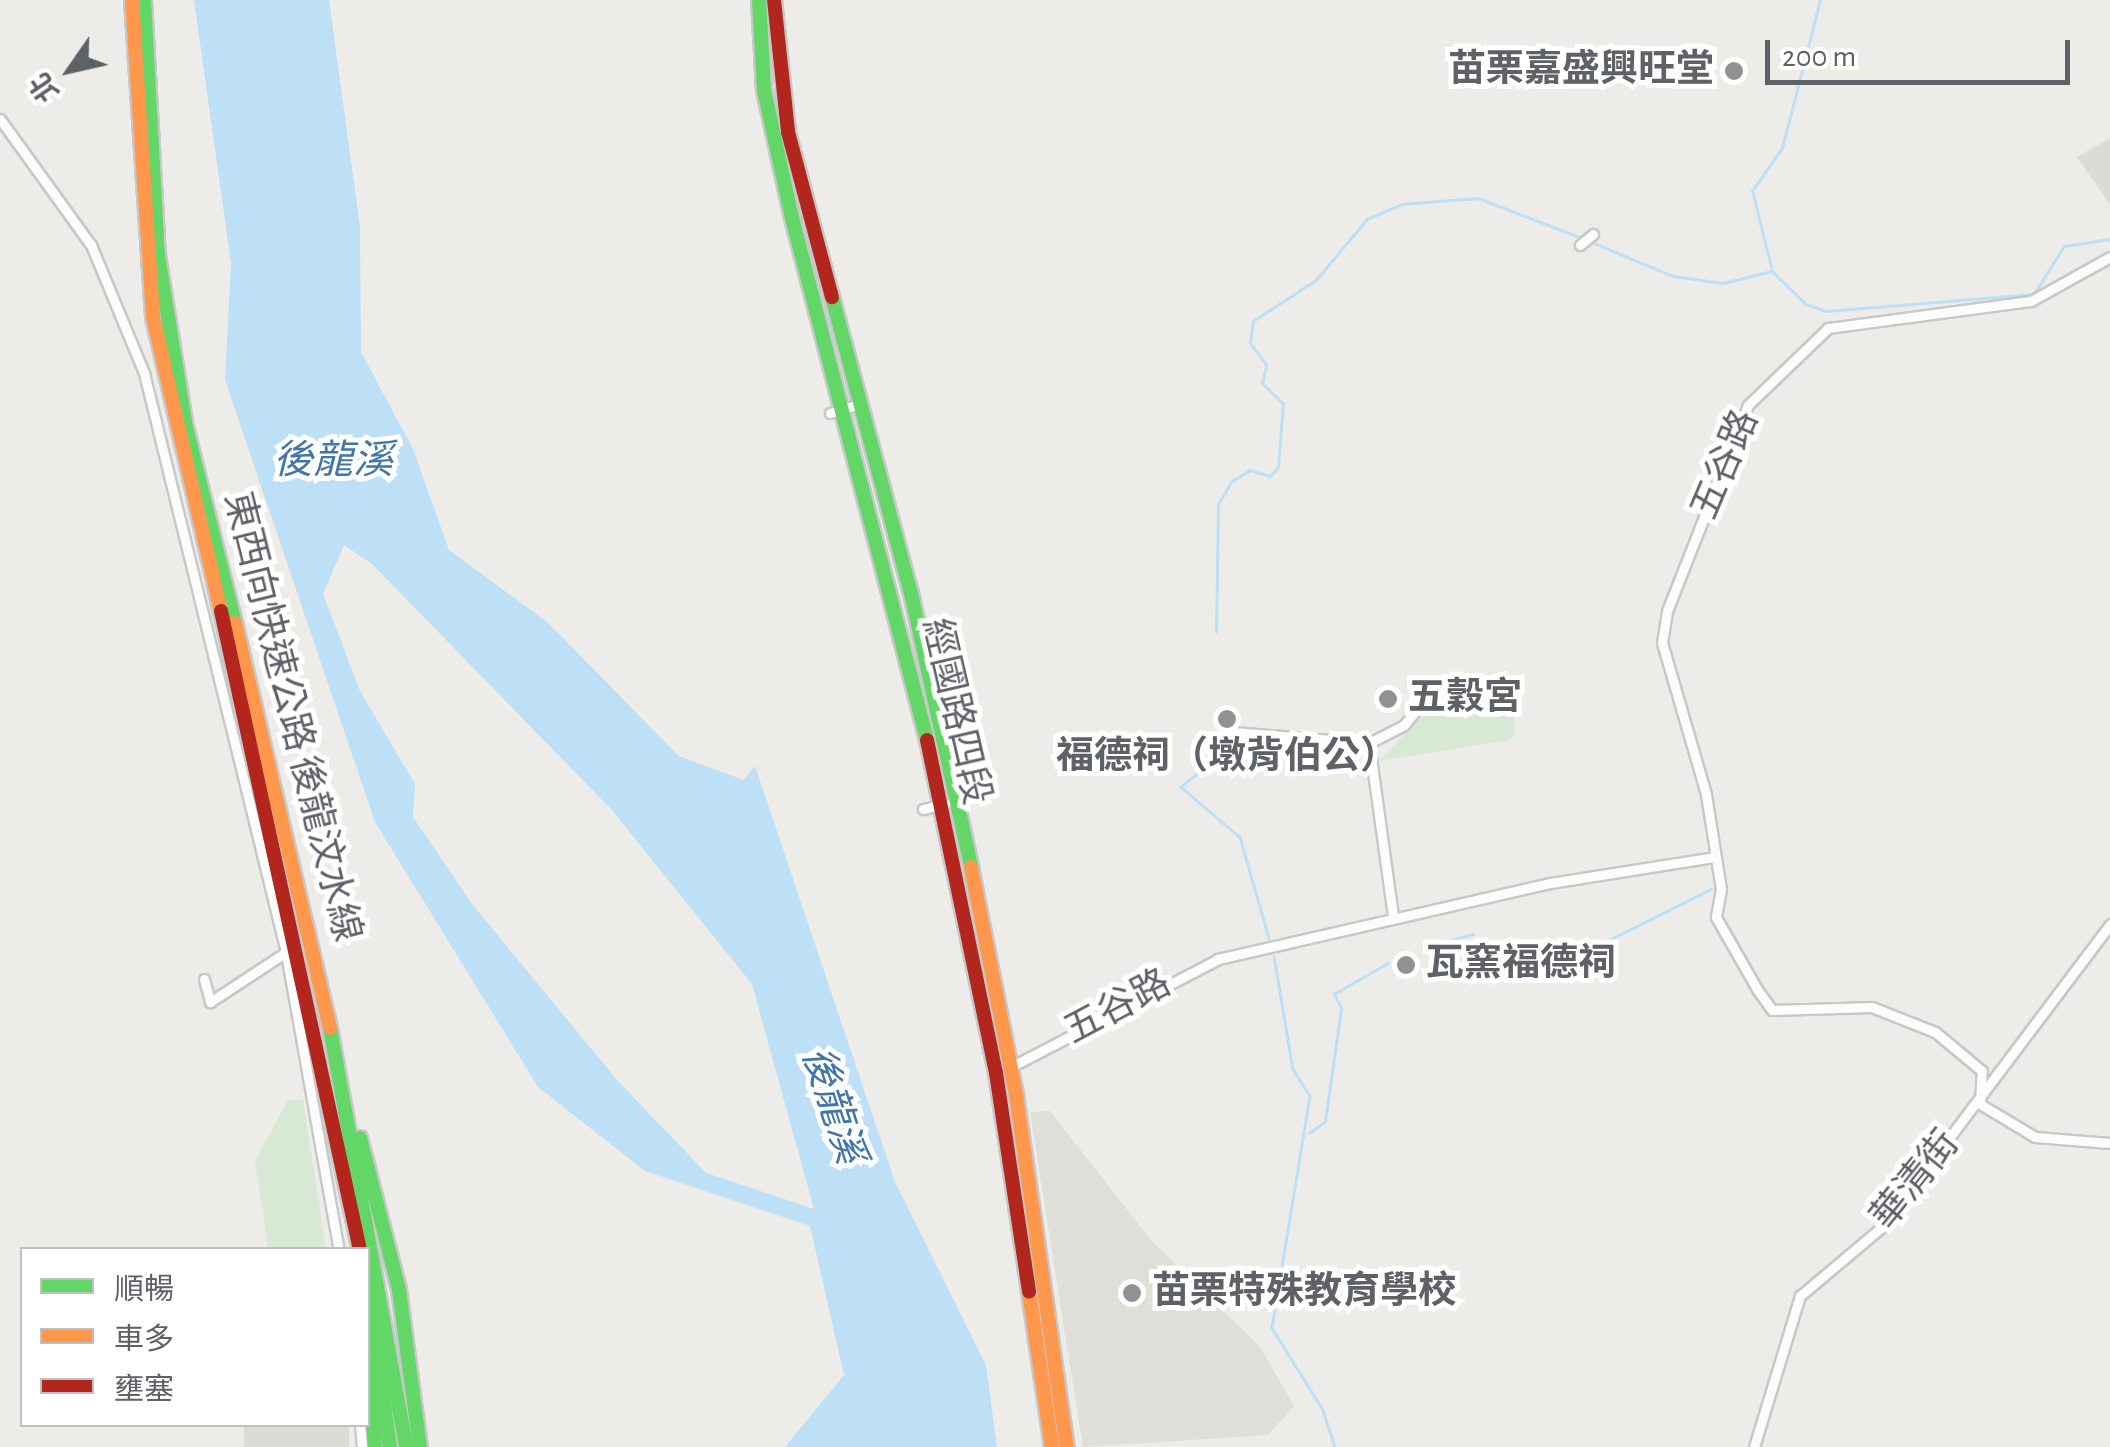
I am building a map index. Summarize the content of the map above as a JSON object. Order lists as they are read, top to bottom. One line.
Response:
{"streets":{"main road":["經國路四段","東西向快速公路 後龍汶水線"],"street":["五谷路","華清街"]},"crossings":[["五谷路","經國路四段"],["五谷路","華清街"]],"water":["後龍溪"],"places":["苗栗嘉盛興旺堂","五穀宮","福德祠（墩背伯公）","瓦窯福德祠","苗栗特殊教育學校"],"legend":["順暢","車多","壅塞"],"scale_bar":"200 m","north":"bottom left"}
